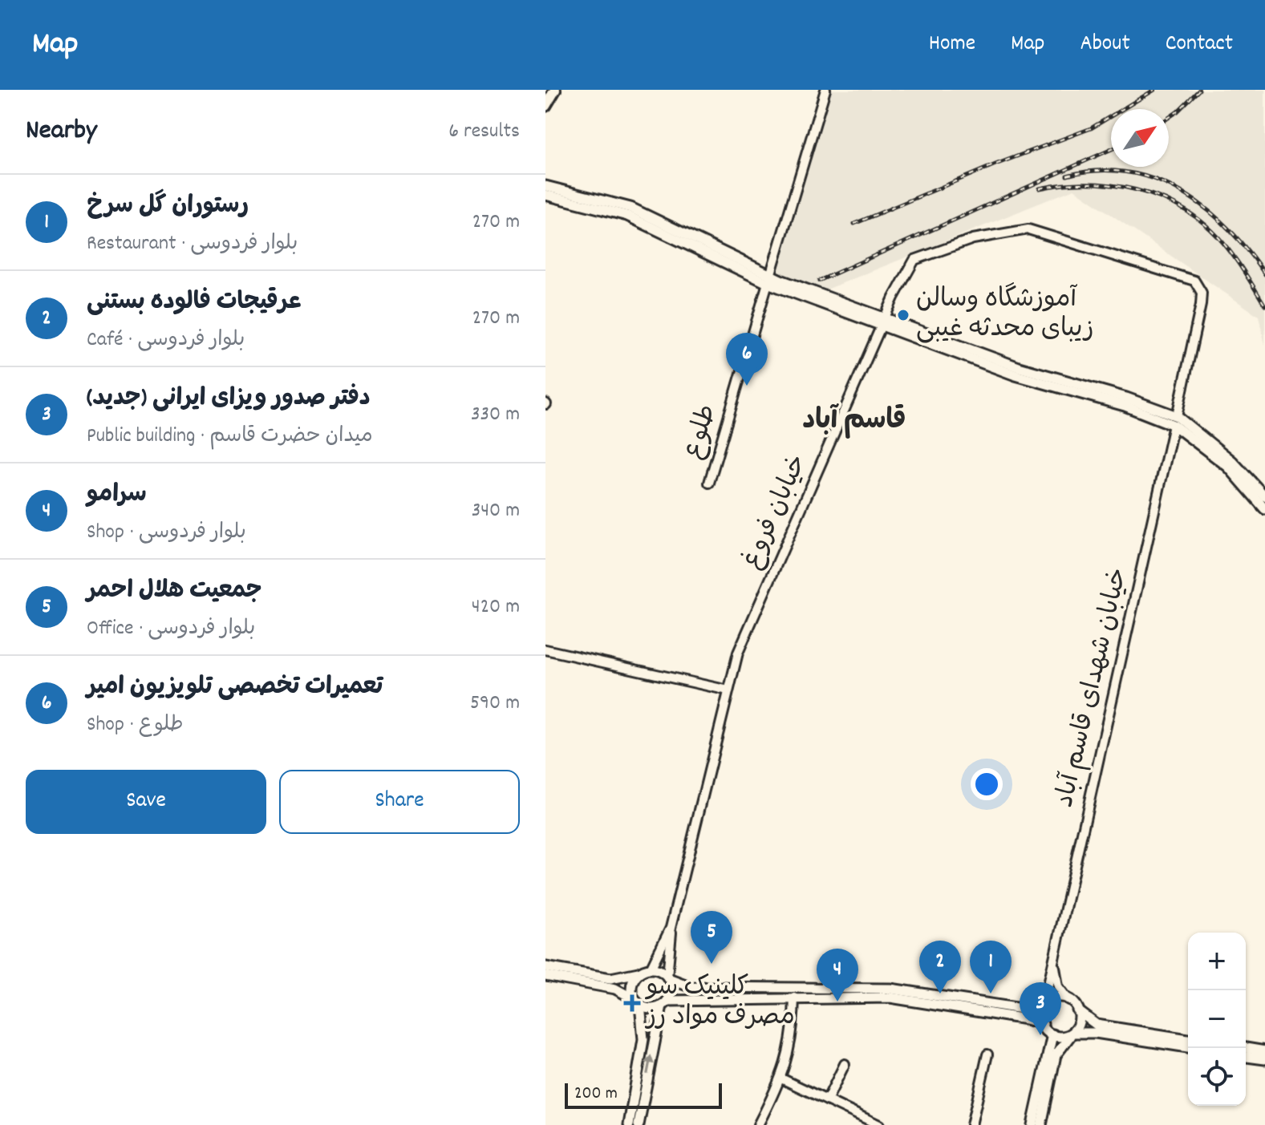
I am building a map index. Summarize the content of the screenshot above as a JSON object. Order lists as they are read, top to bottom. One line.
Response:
{"streets":{"street":["طلوع","خیابان فروغ","خیابان شهدای قاسم آباد"]},"crossings":[["خیابان فروغ","خیابان شهدای قاسم آباد"]],"districts":["قاسم آباد"],"places":{"other":["آموزشگاه وسالن زیبای محدثه غیبی"],"health":["کلینیک سو مصرف مواد رز"]},"scale_bar":"200 m","north":"top right","page":{"header":"Map","nav":["Home","Map","About","Contact"],"heading":["Nearby","6 results"],"list":[{"mark":"1","name":"رستوران گل سرخ","note":"Restaurant · بلوار فردوسی","value":"270 m"},{"mark":"2","name":"عرقیجات فالوده بستنی","note":"Café · بلوار فردوسی","value":"270 m"},{"mark":"3","name":"دفتر صدور ویزای ایرانی (جدید)","note":"Public building · میدان حضرت قاسم","value":"330 m"},{"mark":"4","name":"سرامو","note":"Shop · بلوار فردوسی","value":"340 m"},{"mark":"5","name":"جمعیت هلال احمر","note":"Office · بلوار فردوسی","value":"420 m"},{"mark":"6","name":"تعمیرات تخصصی تلویزیون امیر","note":"Shop · طلوع","value":"590 m"}],"pins":["6","5","1","2","4","3"],"buttons":["Save","Share"],"map_buttons":["+","−"],"scale":"200 m"}}
